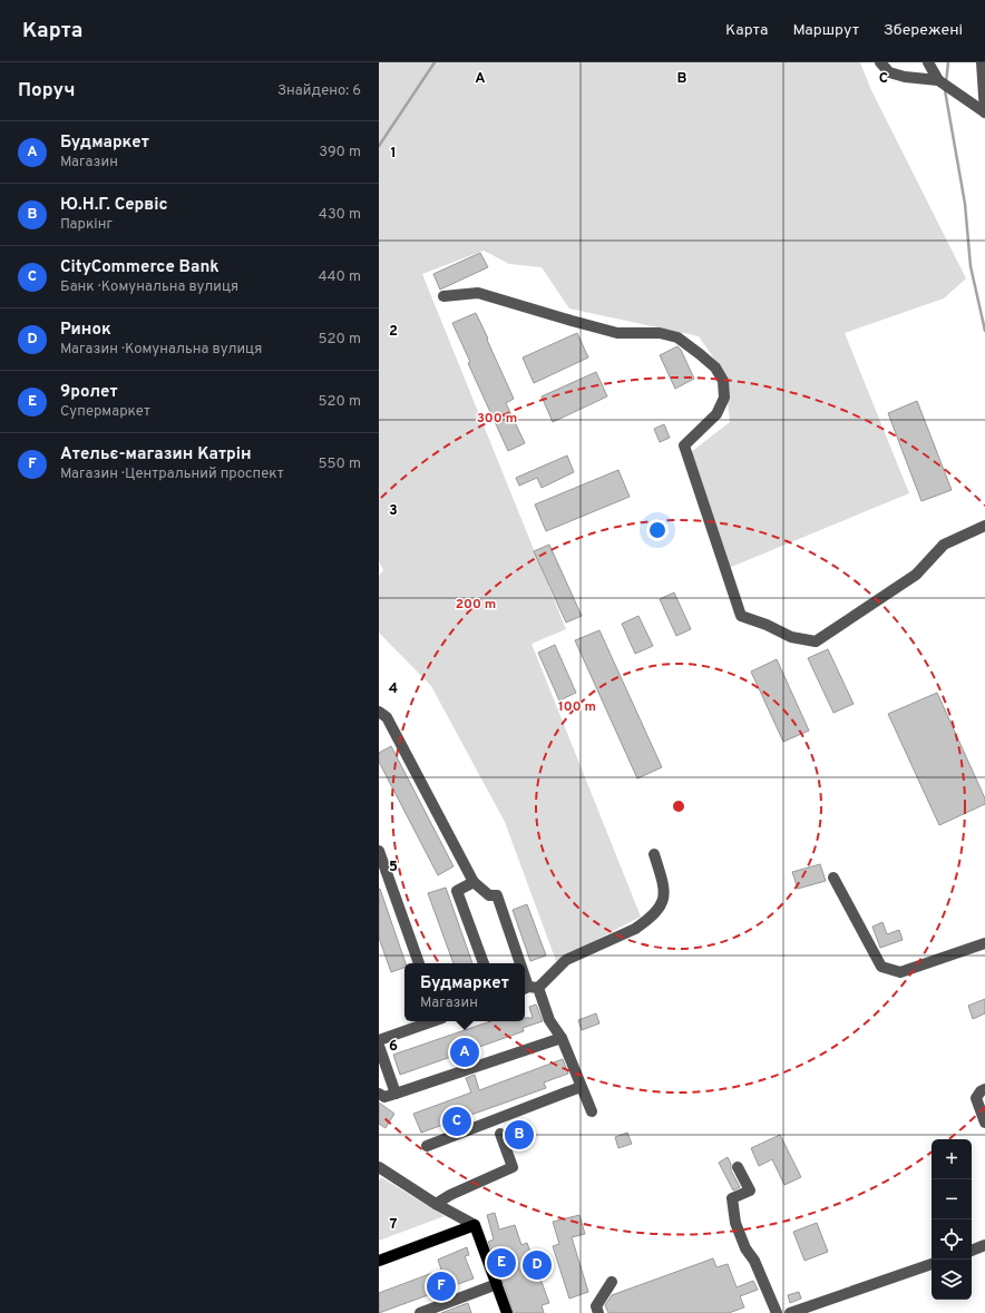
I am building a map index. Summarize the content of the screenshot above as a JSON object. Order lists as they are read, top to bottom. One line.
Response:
{"page":{"header":"Карта","nav":["Карта","Маршрут","Збережені"],"heading":["Поруч","Знайдено: 6"],"list":[{"mark":"A","name":"Будмаркет","note":"Магазин","value":"390 m"},{"mark":"B","name":"Ю.Н.Г. Сервіс","note":"Паркінг","value":"430 m"},{"mark":"C","name":"CityCommerce Bank","note":"Банк · Комунальна вулиця","value":"440 m"},{"mark":"D","name":"Ринок","note":"Магазин · Комунальна вулиця","value":"520 m"},{"mark":"E","name":"9ролет","note":"Супермаркет","value":"520 m"},{"mark":"F","name":"Ательє-магазин Катрін","note":"Магазин · Центральний проспект","value":"550 m"}],"popup":["Будмаркет","Магазин"],"pins":["A","C","B","E","D","F"],"map_buttons":["+","−"]},"grid":{"columns":["A","B","C"],"rows":["1","2","3","4","5","6","7"]},"rings":["300 m","200 m","100 m"]}
